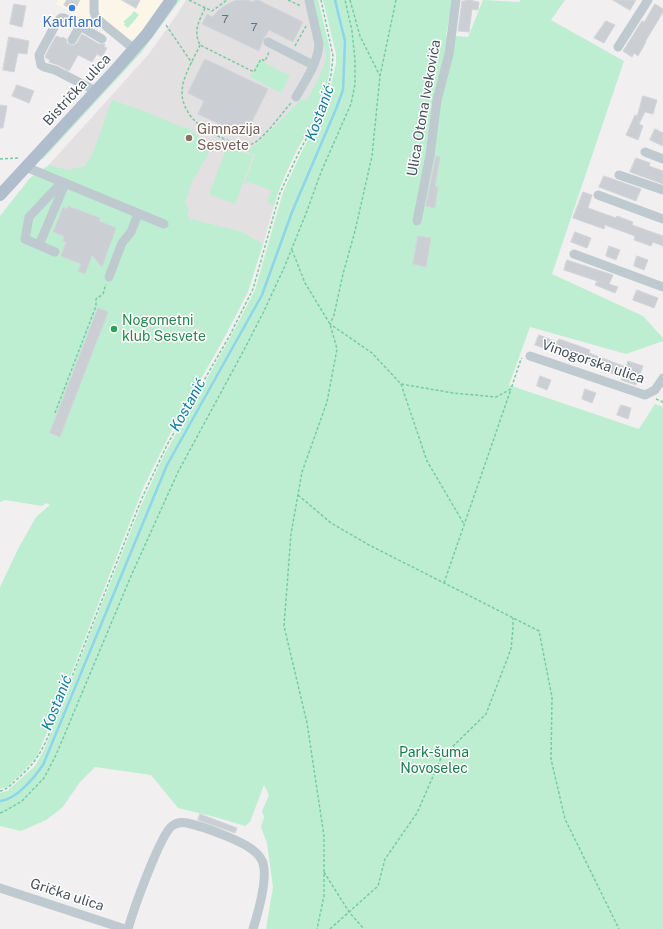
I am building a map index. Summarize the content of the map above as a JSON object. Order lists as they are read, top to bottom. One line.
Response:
{"streets":{"main road":["Bistrička ulica"],"street":["Ulica Otona Ivekovića","Vinogorska ulica","Grička ulica"]},"water":["Kostanić"],"parks":["Park-šuma Novoselec"],"places":["Kaufland","Gimnazija Sesvete","Nogometni klub Sesvete"],"house_numbers":["7","7"]}
